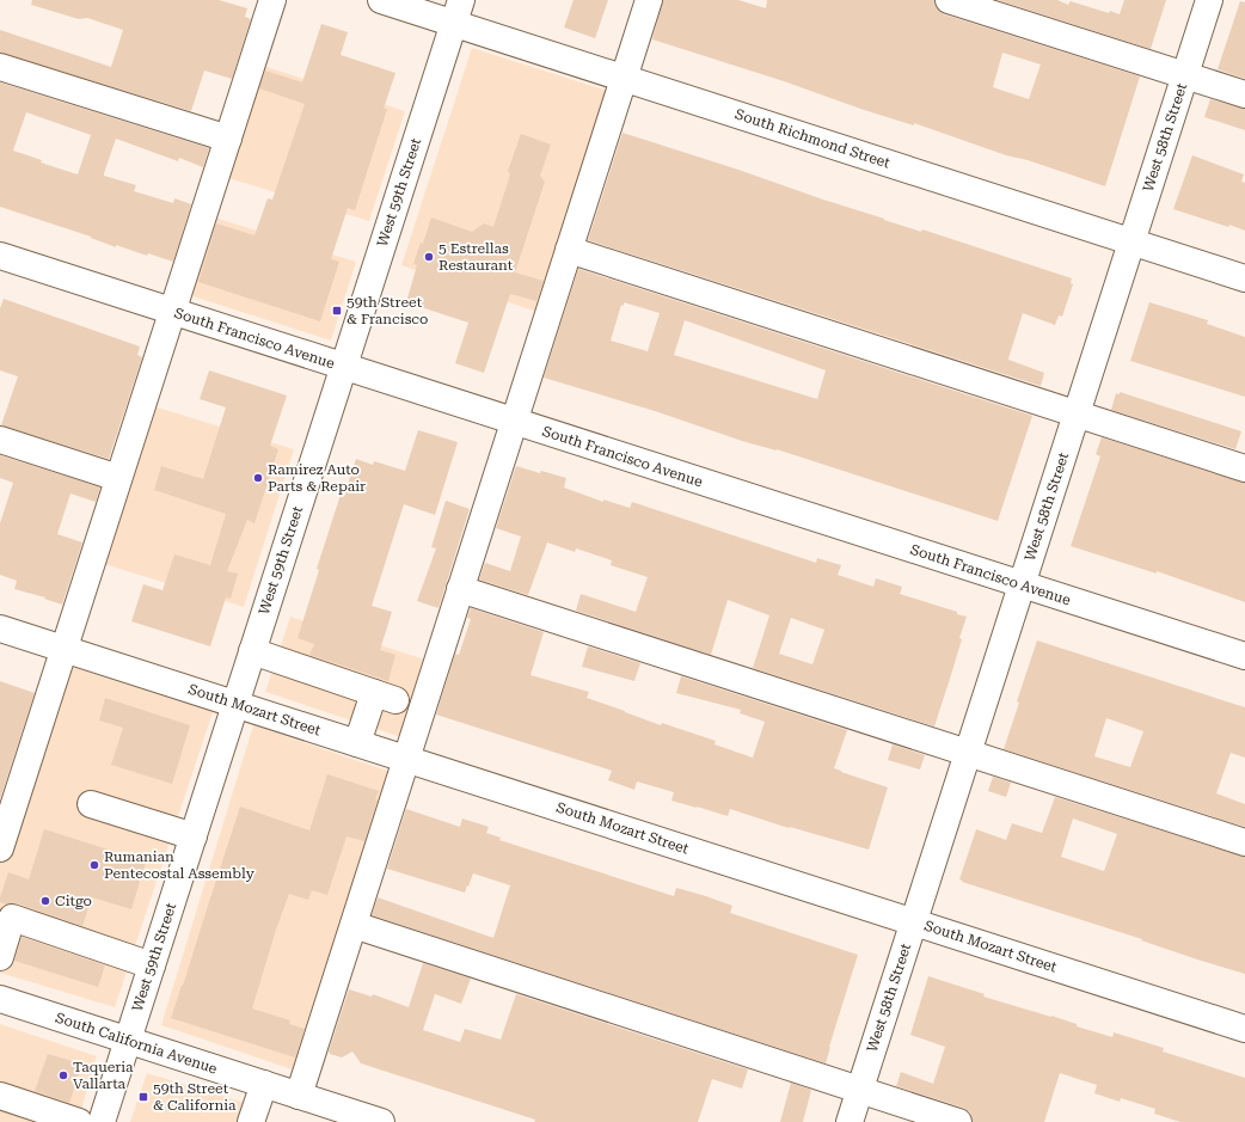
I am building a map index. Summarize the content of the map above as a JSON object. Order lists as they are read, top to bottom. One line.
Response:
{"streets":{"street":["West 58th Street","South Richmond Street","West 59th Street","South Francisco Avenue","South Mozart Street","South California Avenue"]},"crossings":[["West 58th Street","South Richmond Street"],["West 58th Street","South Francisco Avenue"],["West 58th Street","South Mozart Street"],["South Richmond Street","West 59th Street"],["West 59th Street","South Francisco Avenue"],["West 59th Street","South Mozart Street"],["West 59th Street","South California Avenue"]],"places":{"other":["5 Estrellas Restaurant","Ramirez Auto Parts & Repair","Rumanian Pentecostal Assembly","Citgo","Taqueria Vallarta"],"transit":["59th Street & Francisco","59th Street & California"]}}
